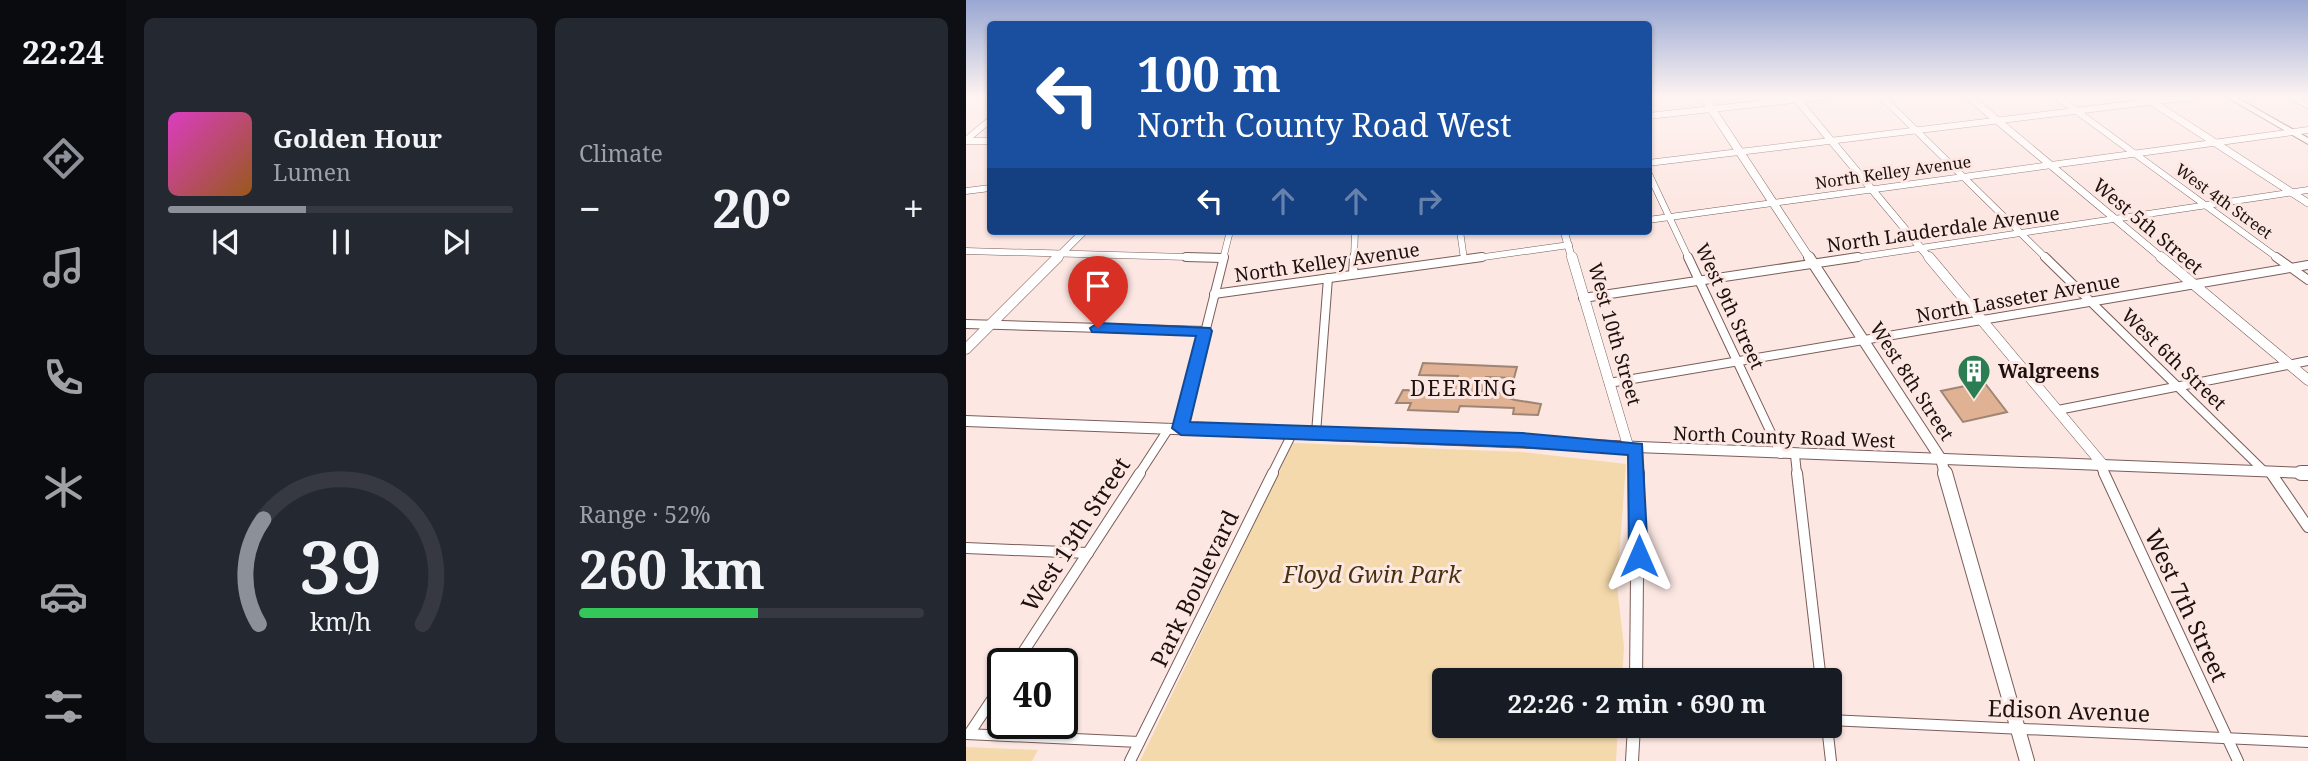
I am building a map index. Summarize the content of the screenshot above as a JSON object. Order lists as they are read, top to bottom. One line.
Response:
{"streets":{"main road":["West 8th Street","North County Road West"],"street":["North Kelley Avenue","West 4th Street","West 5th Street","North Lauderdale Avenue","North Lasseter Avenue","West 9th Street","West 10th Street","West 6th Street","West 13th Street","Park Boulevard","West 7th Street","Edison Avenue"]},"crossings":[["North Kelley Avenue","West 4th Street"],["North Kelley Avenue","West 5th Street"],["North Kelley Avenue","West 9th Street"],["North Kelley Avenue","West 10th Street"],["North Kelley Avenue","West 6th Street"],["North Kelley Avenue","West 8th Street"],["North Kelley Avenue","West 13th Street"],["North Kelley Avenue","West 7th Street"],["West 4th Street","North Lauderdale Avenue"],["West 4th Street","North Lasseter Avenue"],["West 5th Street","North Lauderdale Avenue"],["West 5th Street","North Lasseter Avenue"],["North Lauderdale Avenue","West 9th Street"],["North Lauderdale Avenue","West 10th Street"],["North Lauderdale Avenue","West 6th Street"],["North Lauderdale Avenue","West 8th Street"],["North Lauderdale Avenue","West 7th Street"],["North Lasseter Avenue","West 9th Street"],["North Lasseter Avenue","West 10th Street"],["North Lasseter Avenue","West 6th Street"],["North Lasseter Avenue","West 8th Street"],["North Lasseter Avenue","West 7th Street"],["West 9th Street","North County Road West"],["West 10th Street","North County Road West"],["West 6th Street","North County Road West"],["West 8th Street","North County Road West"],["West 8th Street","Edison Avenue"],["North County Road West","West 13th Street"],["North County Road West","Park Boulevard"],["North County Road West","West 7th Street"],["West 7th Street","Edison Avenue"]],"districts":["DEERING"],"parks":["Floyd Gwin Park"],"places":{"building":["Walgreens"]},"page":{"tabs":"22:24","tile":["Climate",["Range · 52%","260 km"]],"turn":["100 m","North County Road West"],"song":["Golden Hour","Lumen"],"heat":["−","20°","+"],"limit":"40","trip":"22:26 · 2 min · 690 m","gauge":["39","km/h"]}}
